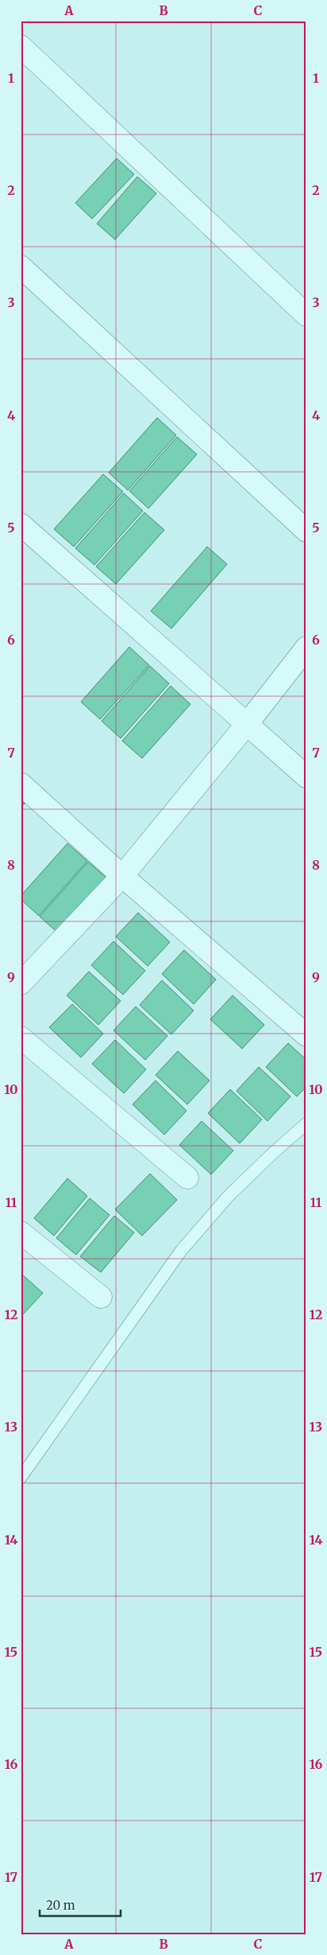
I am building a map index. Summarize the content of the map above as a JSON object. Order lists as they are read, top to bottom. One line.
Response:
{"scale_bar":"20 m","grid":{"columns":["A","B","C"],"rows":["1","2","3","4","5","6","7","8","9","10","11","12","13","14","15","16","17"]}}
